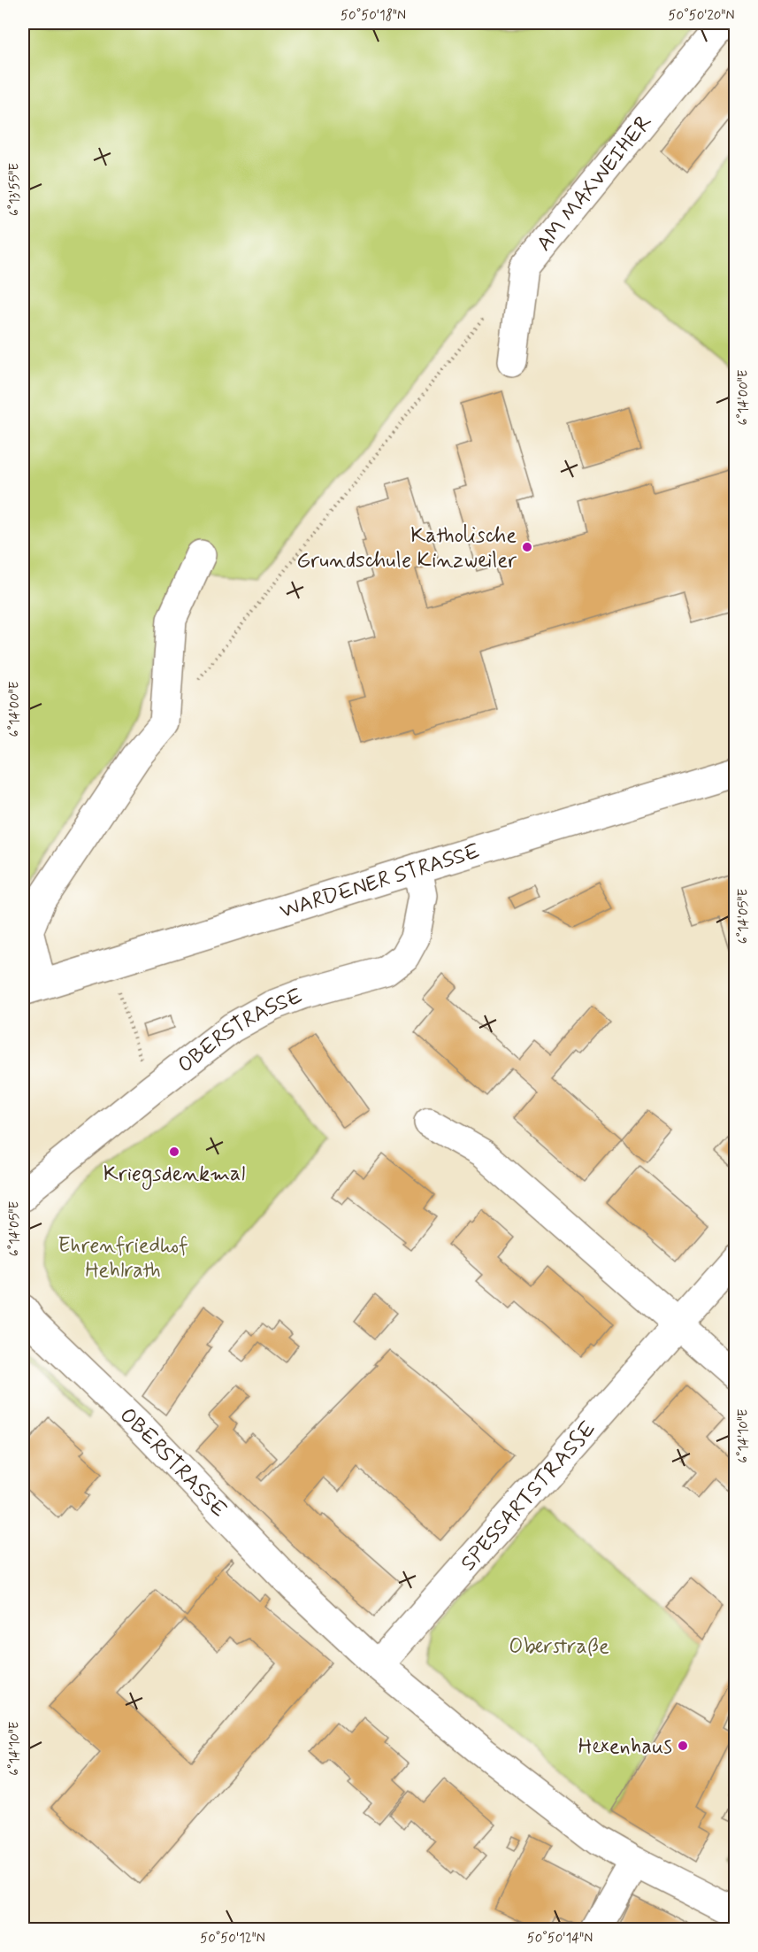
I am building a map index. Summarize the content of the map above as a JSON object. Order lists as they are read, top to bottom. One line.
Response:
{"streets":{"street":["AM MAXWEIHER","WARDENER STRASSE","OBERSTRASSE","SPESSARTSTRASSE"]},"crossings":[["WARDENER STRASSE","OBERSTRASSE"],["OBERSTRASSE","SPESSARTSTRASSE"]],"parks":["Ehrenfriedhof Hehlrath","Oberstraße"],"places":["Katholische Grundschule Kinzweiler","Kriegsdenkmal","Hexenhaus"],"coordinates":["50°50'18\"N","50°50'20\"N","6°13'55\"E","6°14'00\"E","6°14'05\"E","6°14'10\"E","50°50'12\"N","50°50'14\"N"]}
